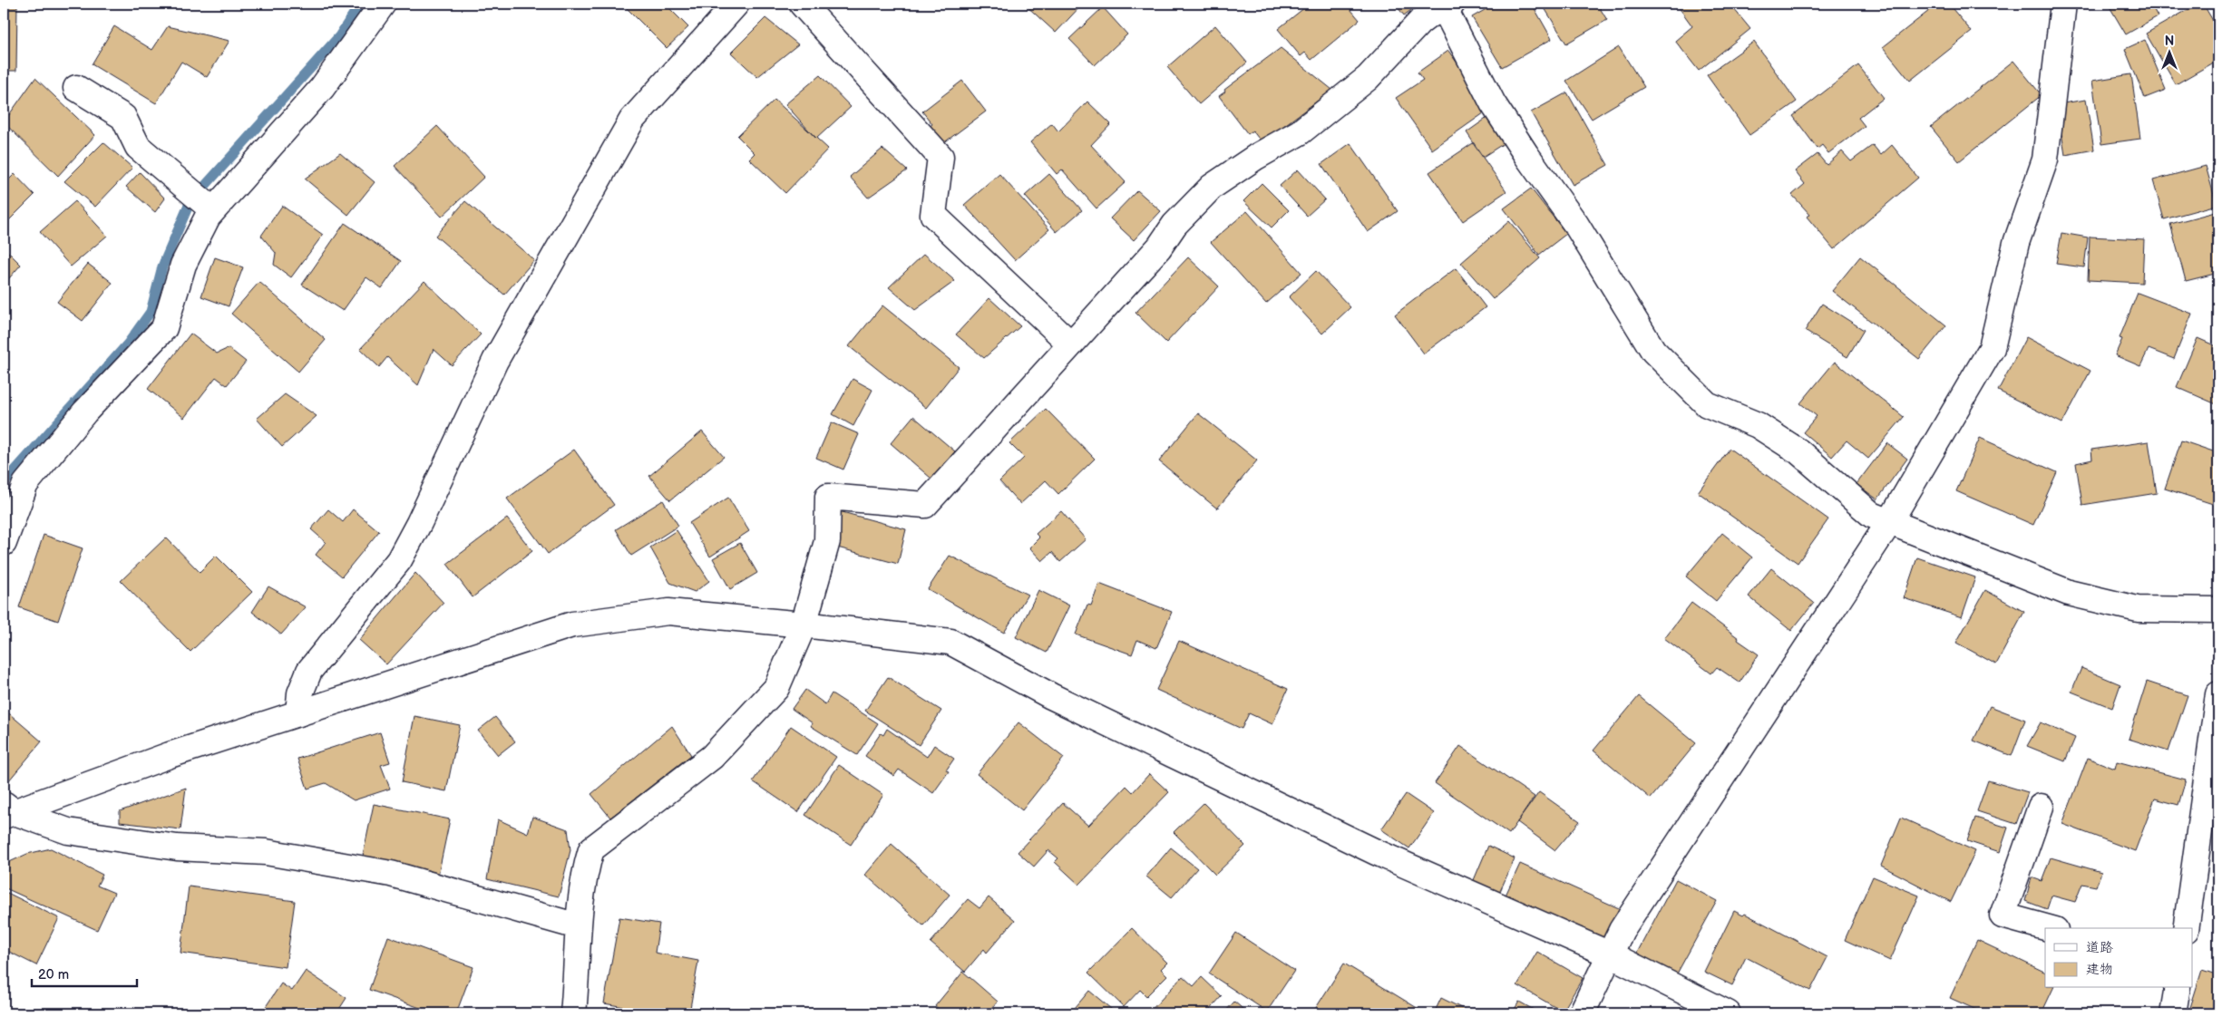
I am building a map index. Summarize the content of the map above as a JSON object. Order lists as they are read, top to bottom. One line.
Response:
{"legend":["道路","建物"],"scale_bar":"20 m","north":"top"}
